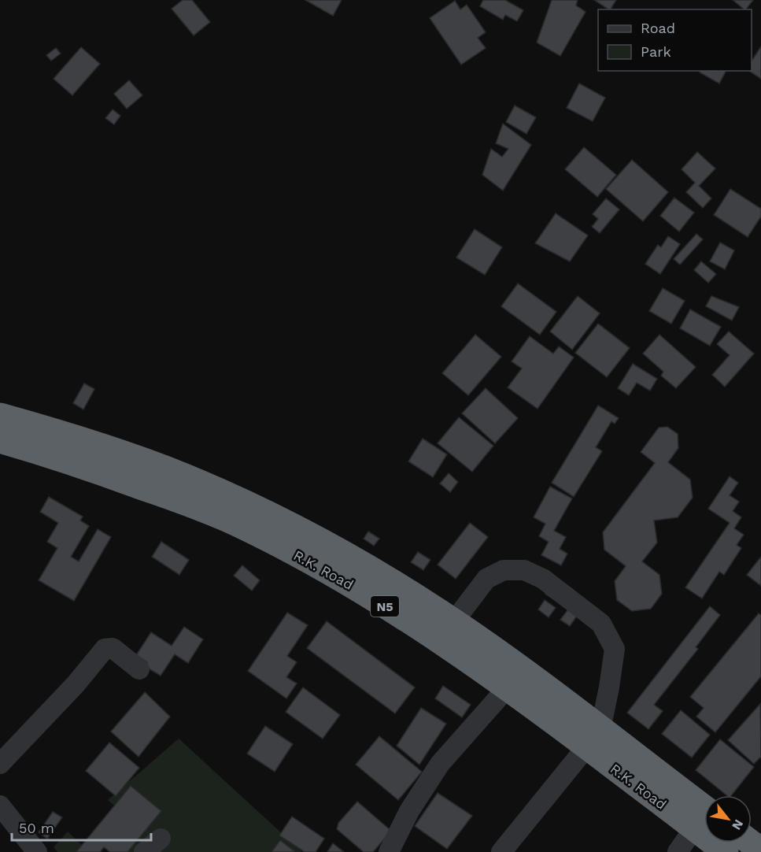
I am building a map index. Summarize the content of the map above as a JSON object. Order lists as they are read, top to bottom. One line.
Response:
{"streets":{"highway":["R.K. Road","N5"]},"legend":["Road","Park"],"scale_bar":"50 m","north":"bottom right"}
